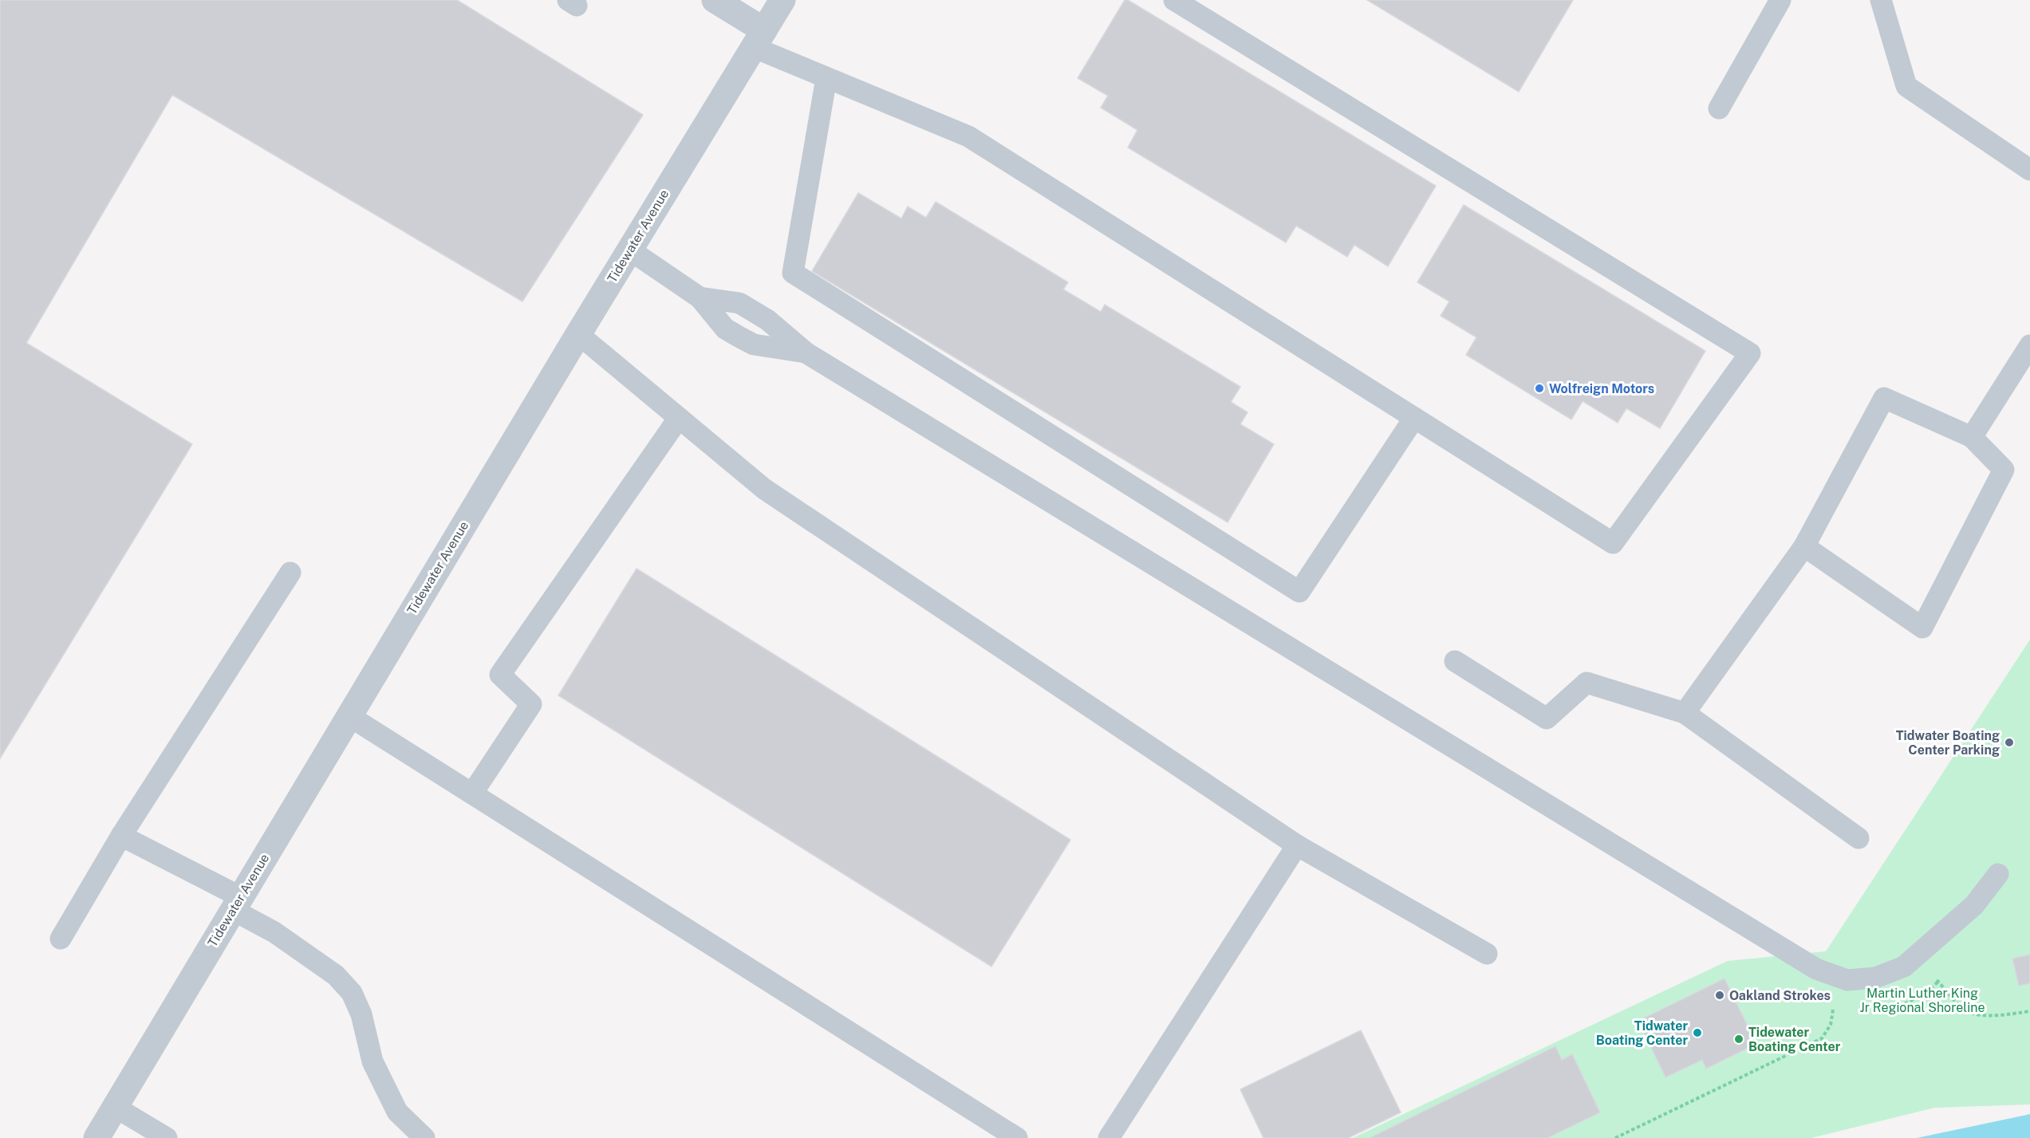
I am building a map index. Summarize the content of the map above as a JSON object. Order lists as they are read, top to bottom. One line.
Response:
{"streets":{"street":["Tidewater Avenue"]},"parks":["Martin Luther King Jr Regional Shoreline"],"places":["Wolfreign Motors","Tidwater Boating Center Parking","Oakland Strokes","Tidwater Boating Center","Tidewater Boating Center"]}
